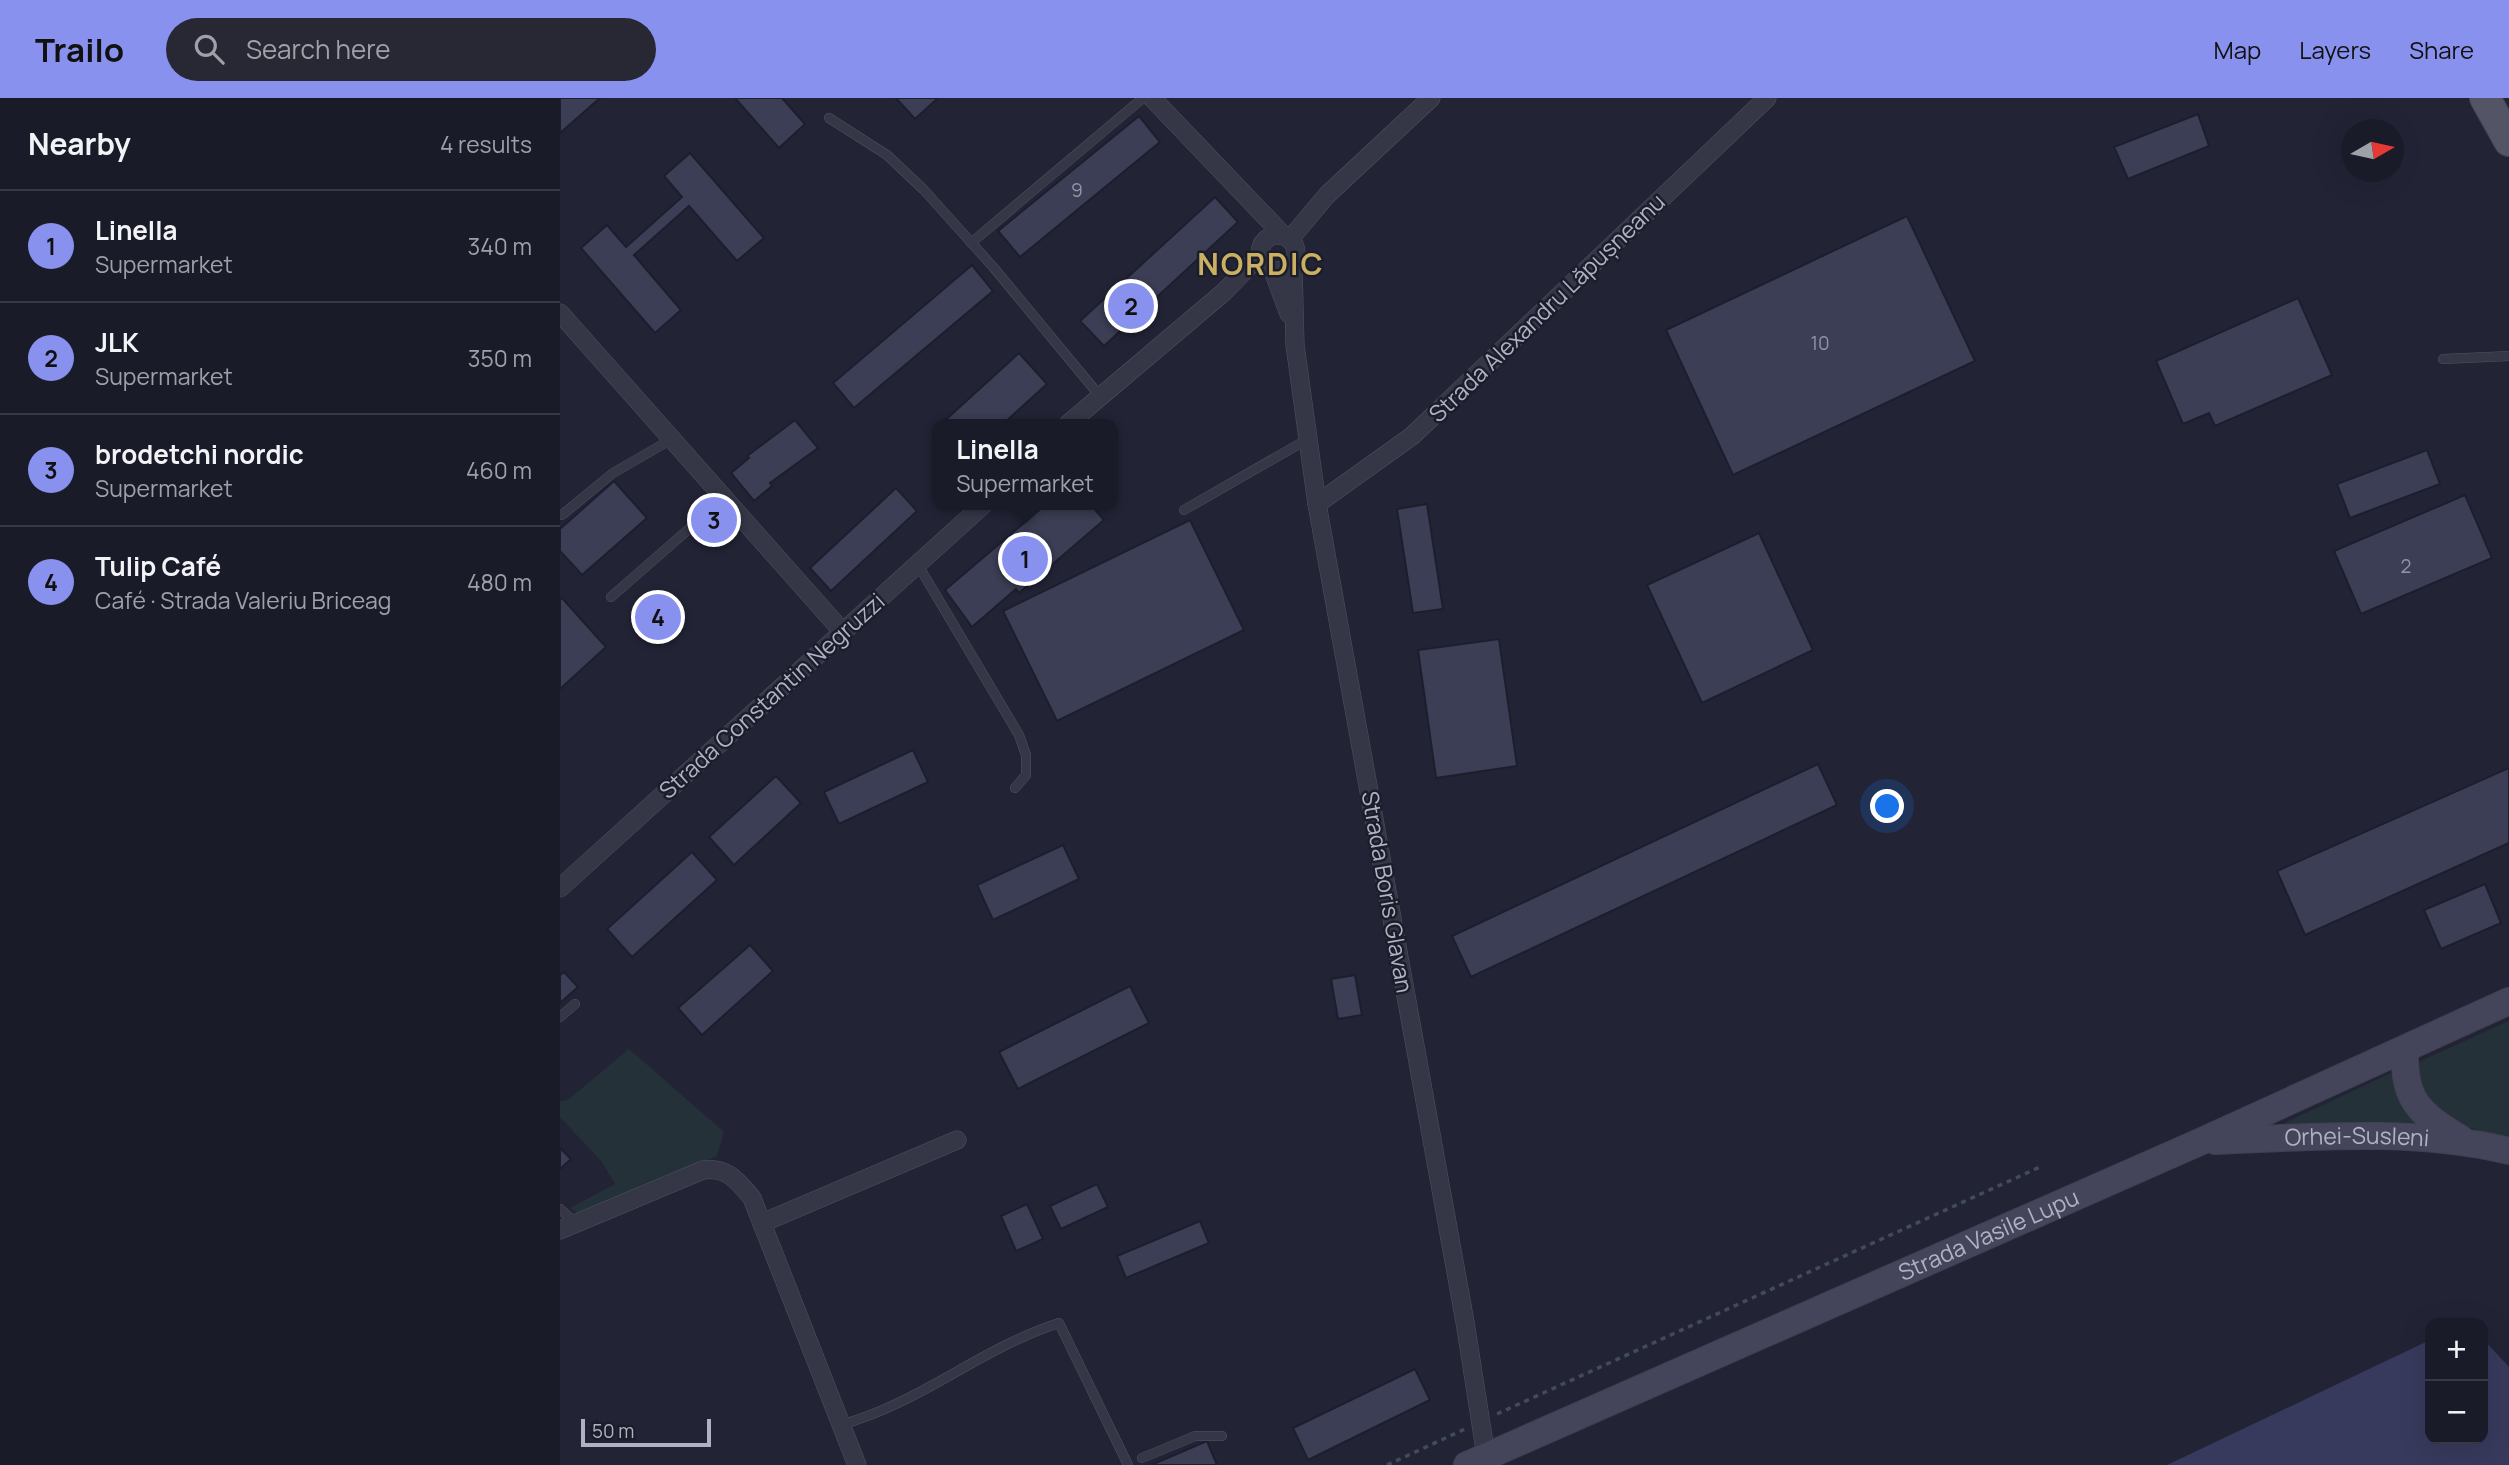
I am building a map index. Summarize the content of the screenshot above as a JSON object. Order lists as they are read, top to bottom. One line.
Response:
{"streets":{"main road":["Orhei-Susleni","Strada Vasile Lupu"],"street":["Strada Alexandru Lăpușneanu","Strada Constantin Negruzzi","Strada Boris Glavan"]},"crossings":[["Strada Alexandru Lăpușneanu","Strada Boris Glavan"],["Strada Boris Glavan","Strada Vasile Lupu"],["Orhei-Susleni","Strada Vasile Lupu"]],"districts":["NORDIC"],"house_numbers":["9","10","2"],"scale_bar":"50 m","north":"right","page":{"header":"Trailo","search":"Search here","nav":["Map","Layers","Share"],"heading":["Nearby","4 results"],"list":[{"mark":"1","name":"Linella","note":"Supermarket","value":"340 m"},{"mark":"2","name":"JLK","note":"Supermarket","value":"350 m"},{"mark":"3","name":"brodetchi nordic","note":"Supermarket","value":"460 m"},{"mark":"4","name":"Tulip Café","note":"Café · Strada Valeriu Briceag","value":"480 m"}],"pins":["2","3","1","4"],"popup":["Linella","Supermarket"],"map_buttons":["+","−"],"scale":"50 m"}}
